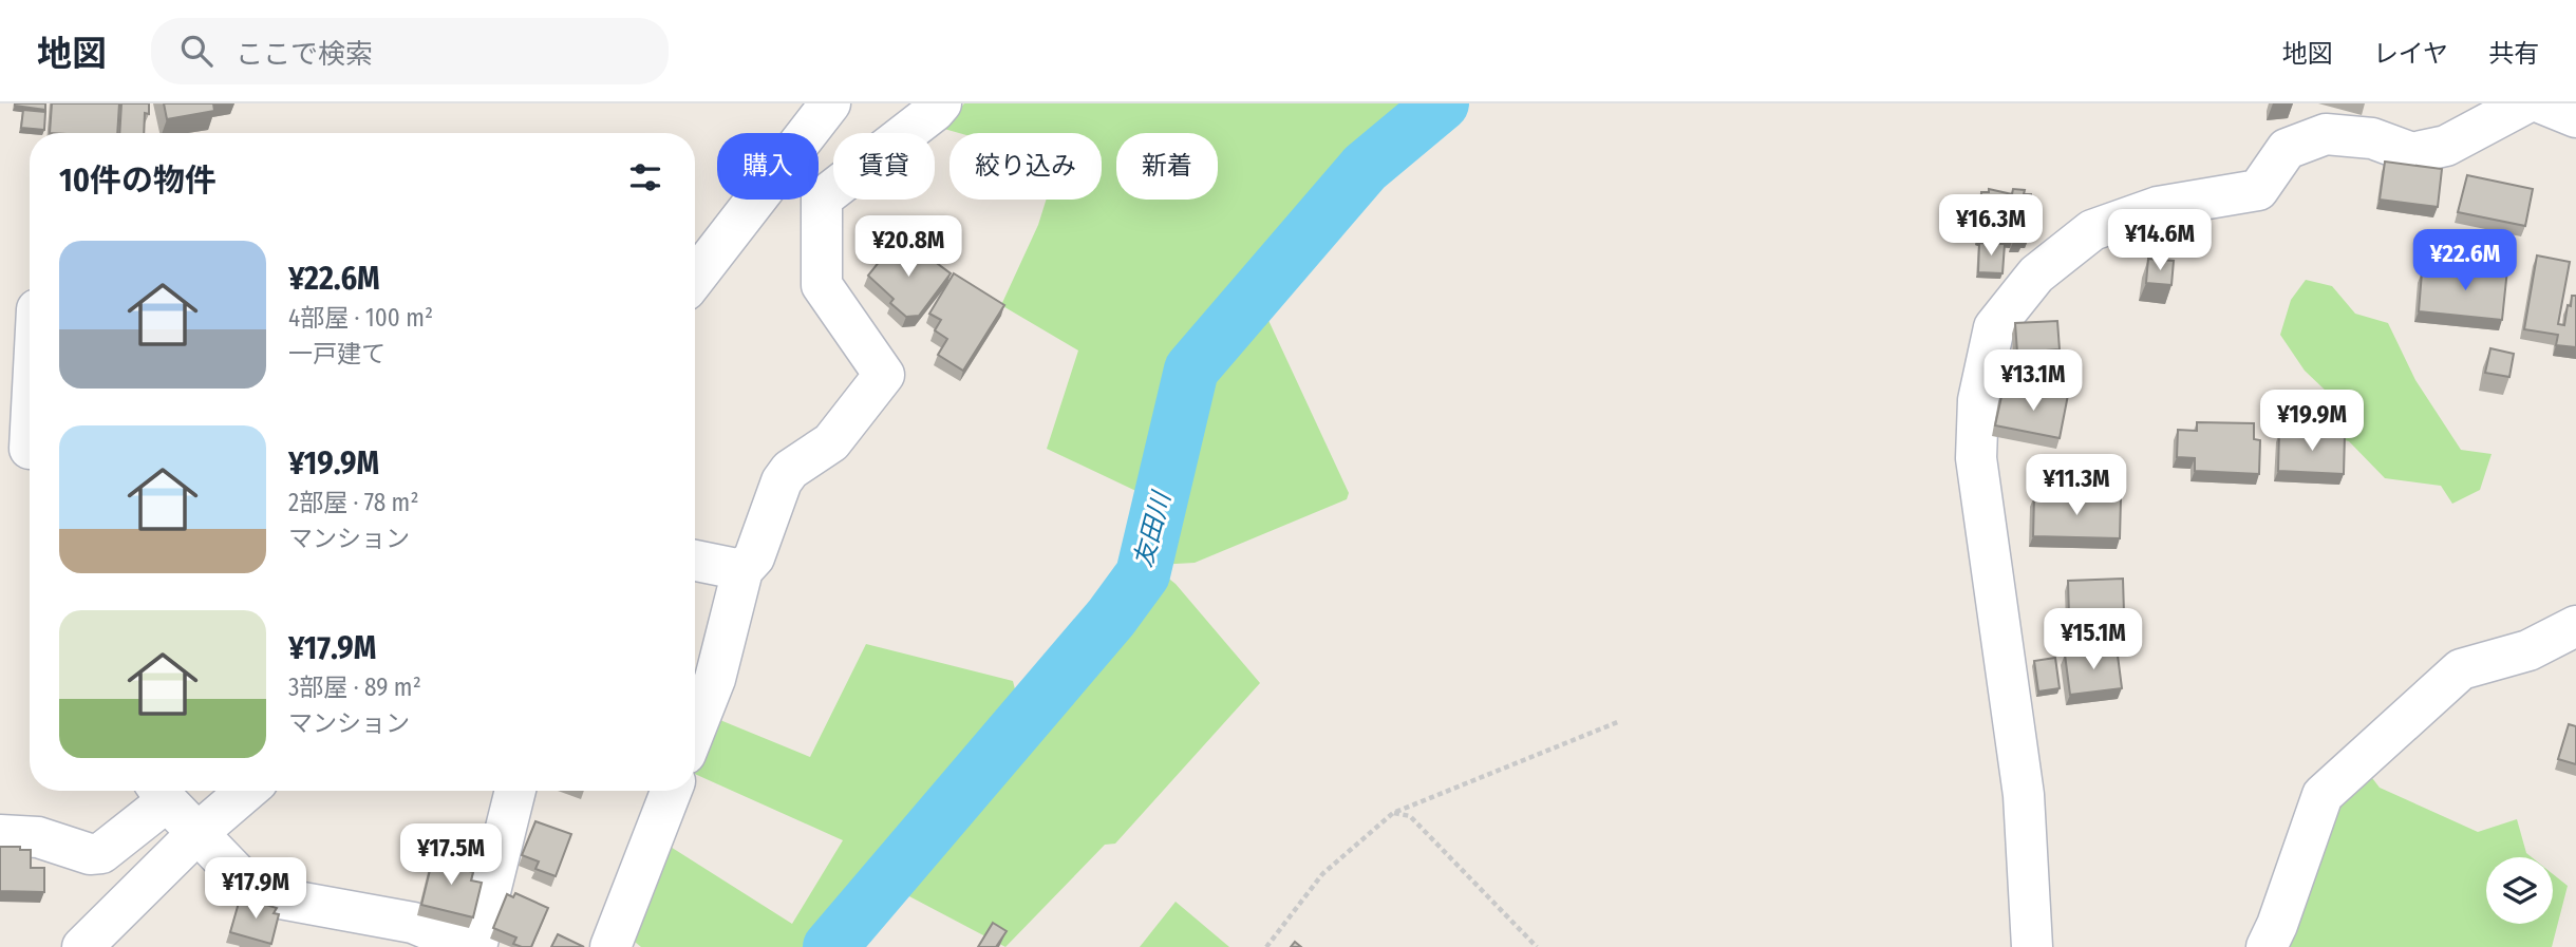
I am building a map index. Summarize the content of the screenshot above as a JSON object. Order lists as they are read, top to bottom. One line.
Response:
{"water":["友田川"],"page":{"header":"地図","search":"ここで検索","nav":["地図","レイヤ","共有"],"chip":["購入","賃貸","絞り込み","新着"],"heading":"10件の物件","price":["¥16.3M","¥14.6M","¥20.8M","¥22.6M","¥13.1M","¥19.9M","¥11.3M","¥15.1M","¥17.5M","¥17.9M"],"list":[{"name":"¥22.6M","note":"4部屋 · 100 m² · 一戸建て"},{"name":"¥19.9M","note":"2部屋 · 78 m² · マンション"},{"name":"¥17.9M","note":"3部屋 · 89 m² · マンション"}]}}
